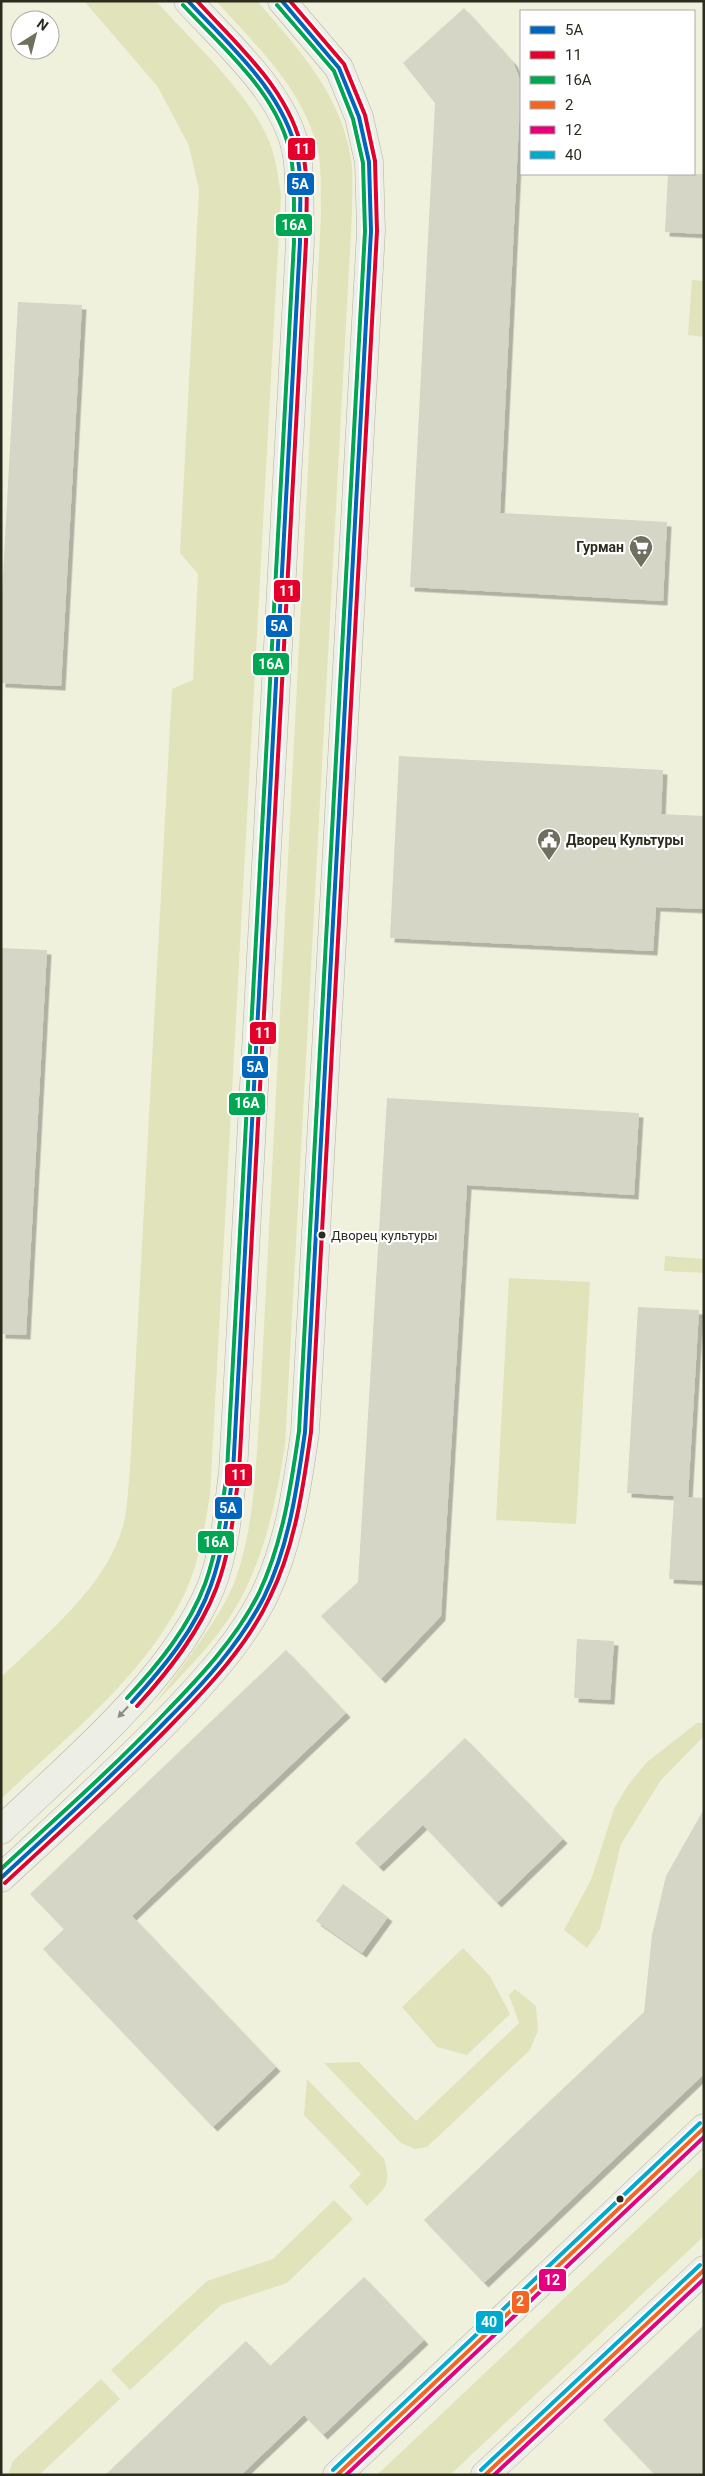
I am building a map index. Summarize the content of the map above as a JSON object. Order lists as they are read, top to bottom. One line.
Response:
{"places":{"supermarket":["Гурман"],"public building":["Дворец Культуры"],"other":["Дворец культуры"]},"lines":["transit line 5А","transit line 11","transit line 16А","transit line 40","transit line 2","transit line 12"],"legend":["5А","11","16А","2","12","40"],"north":"top right"}
